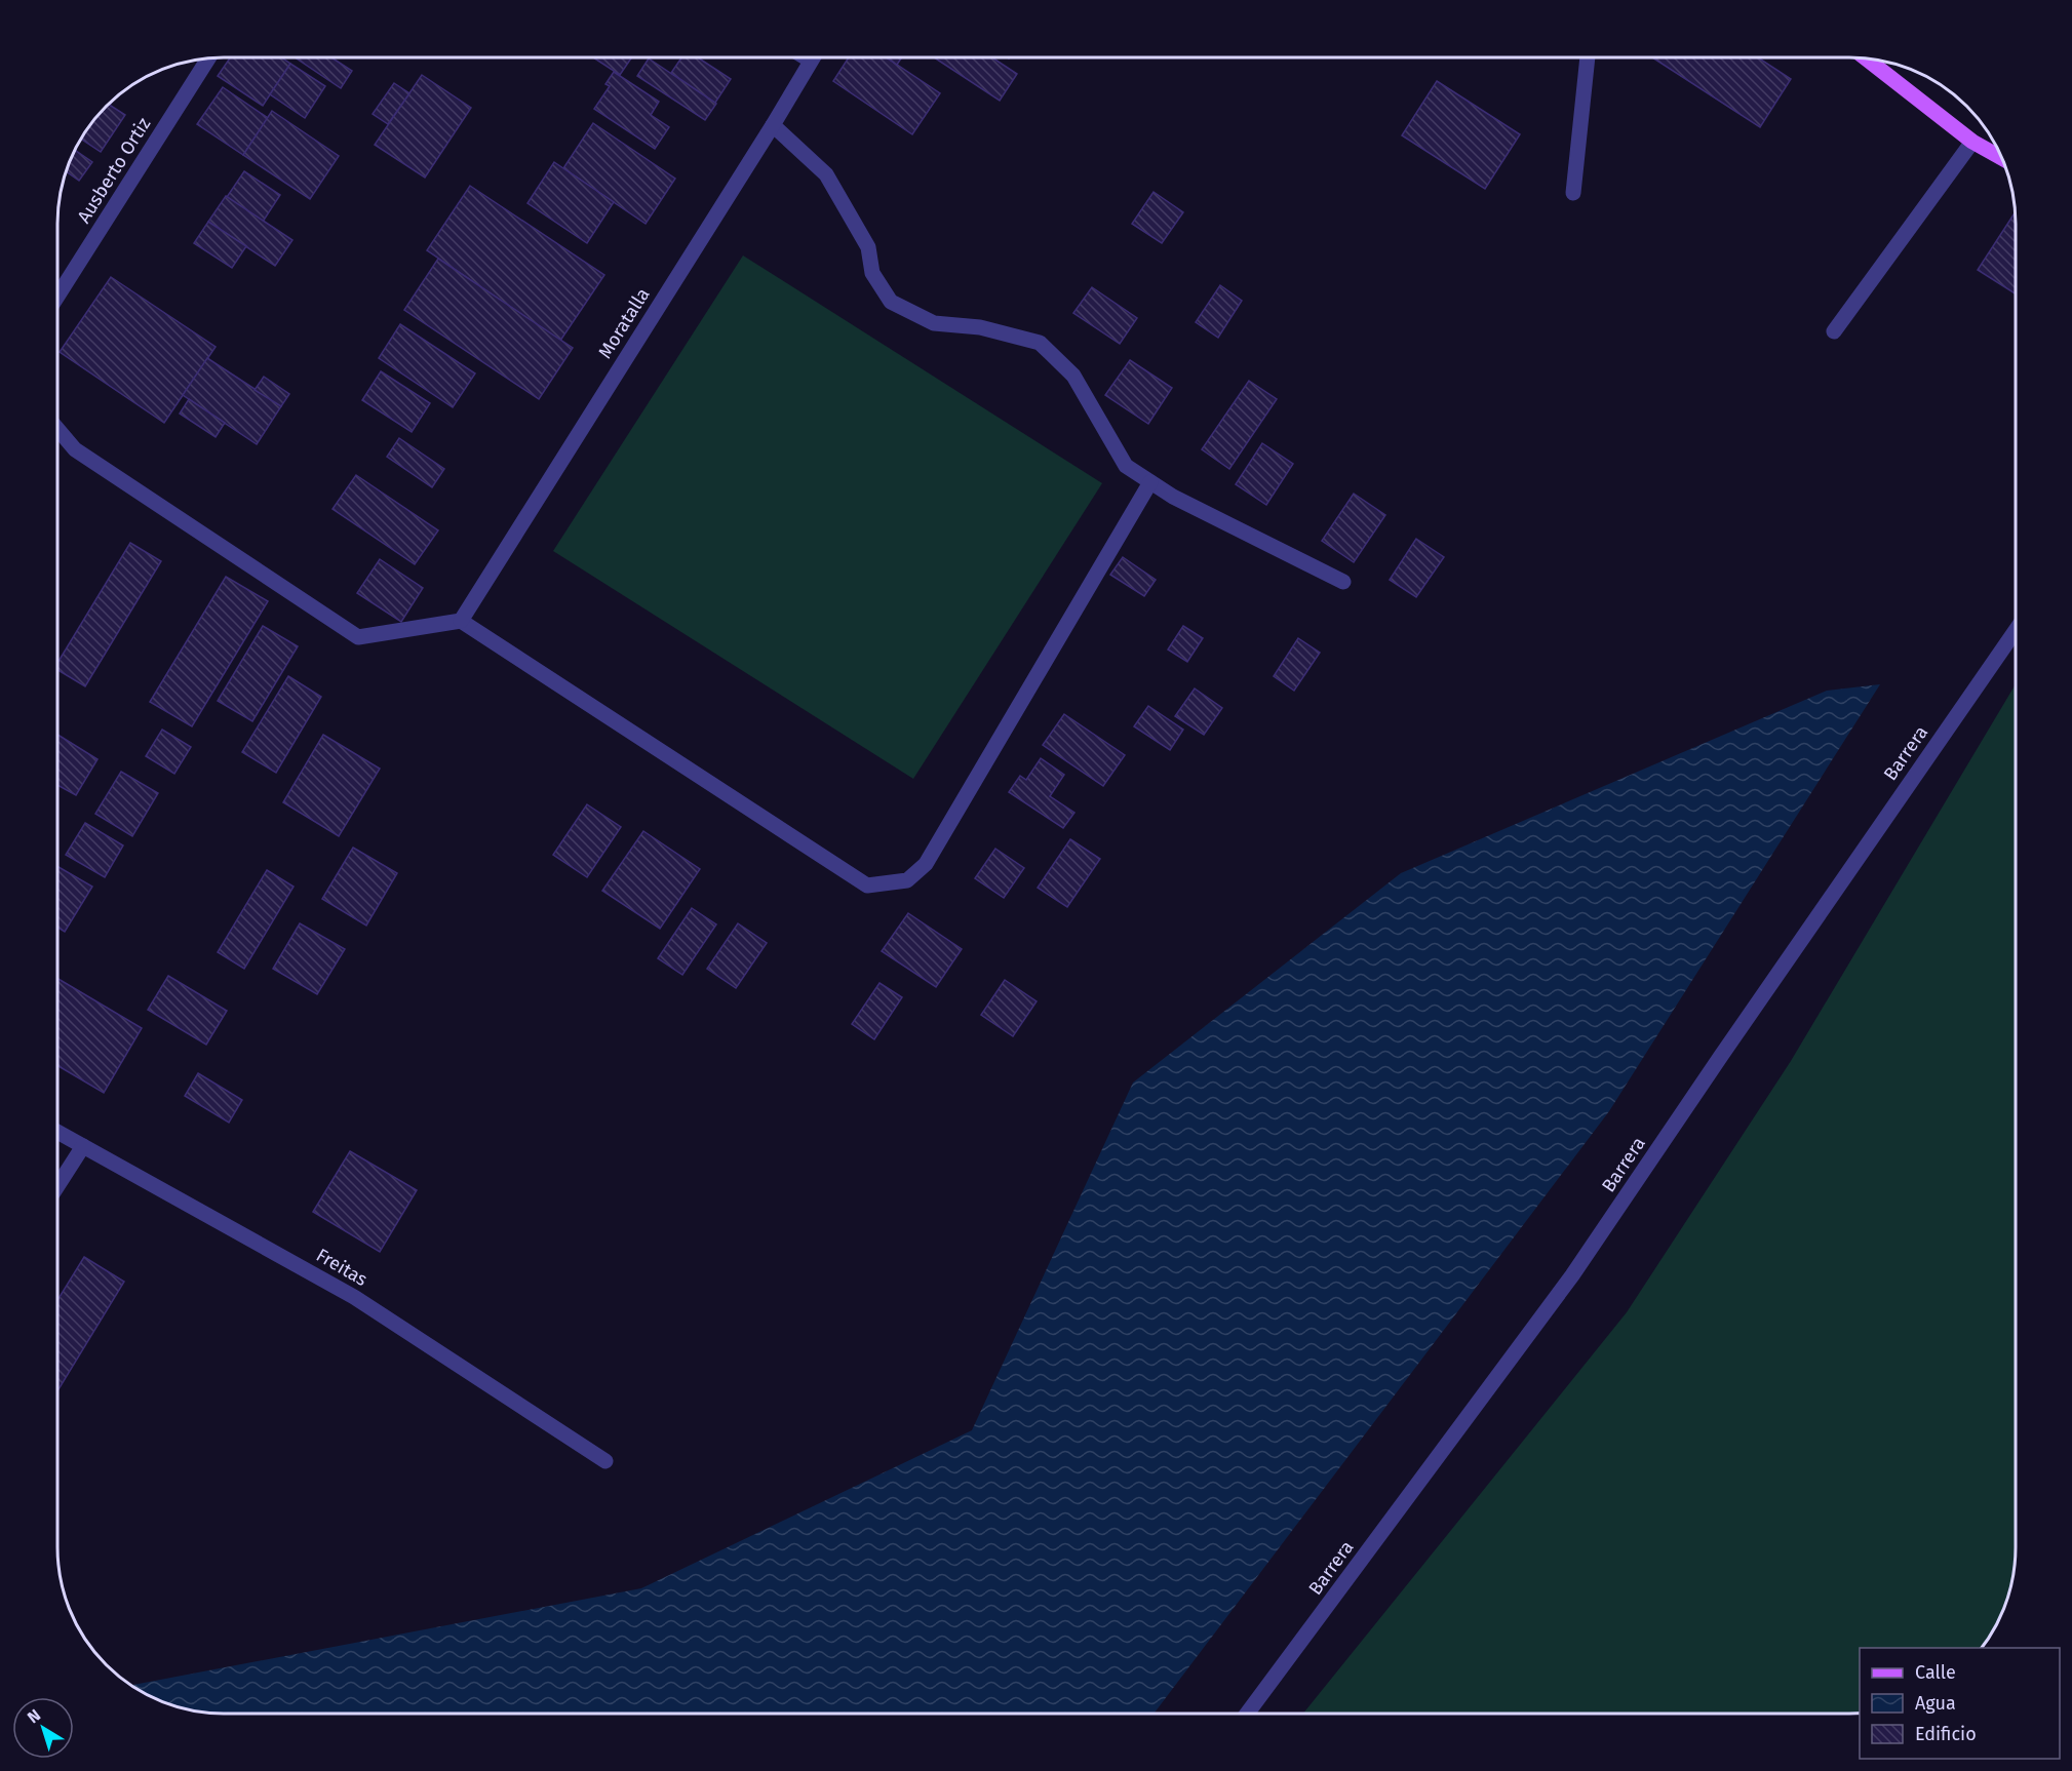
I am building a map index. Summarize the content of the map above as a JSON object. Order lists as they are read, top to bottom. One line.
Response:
{"streets":{"street":["Ausberto Ortiz","Moratalla","Barrera","Freitas"]},"legend":["Calle","Agua","Edificio"],"north":"top left"}
